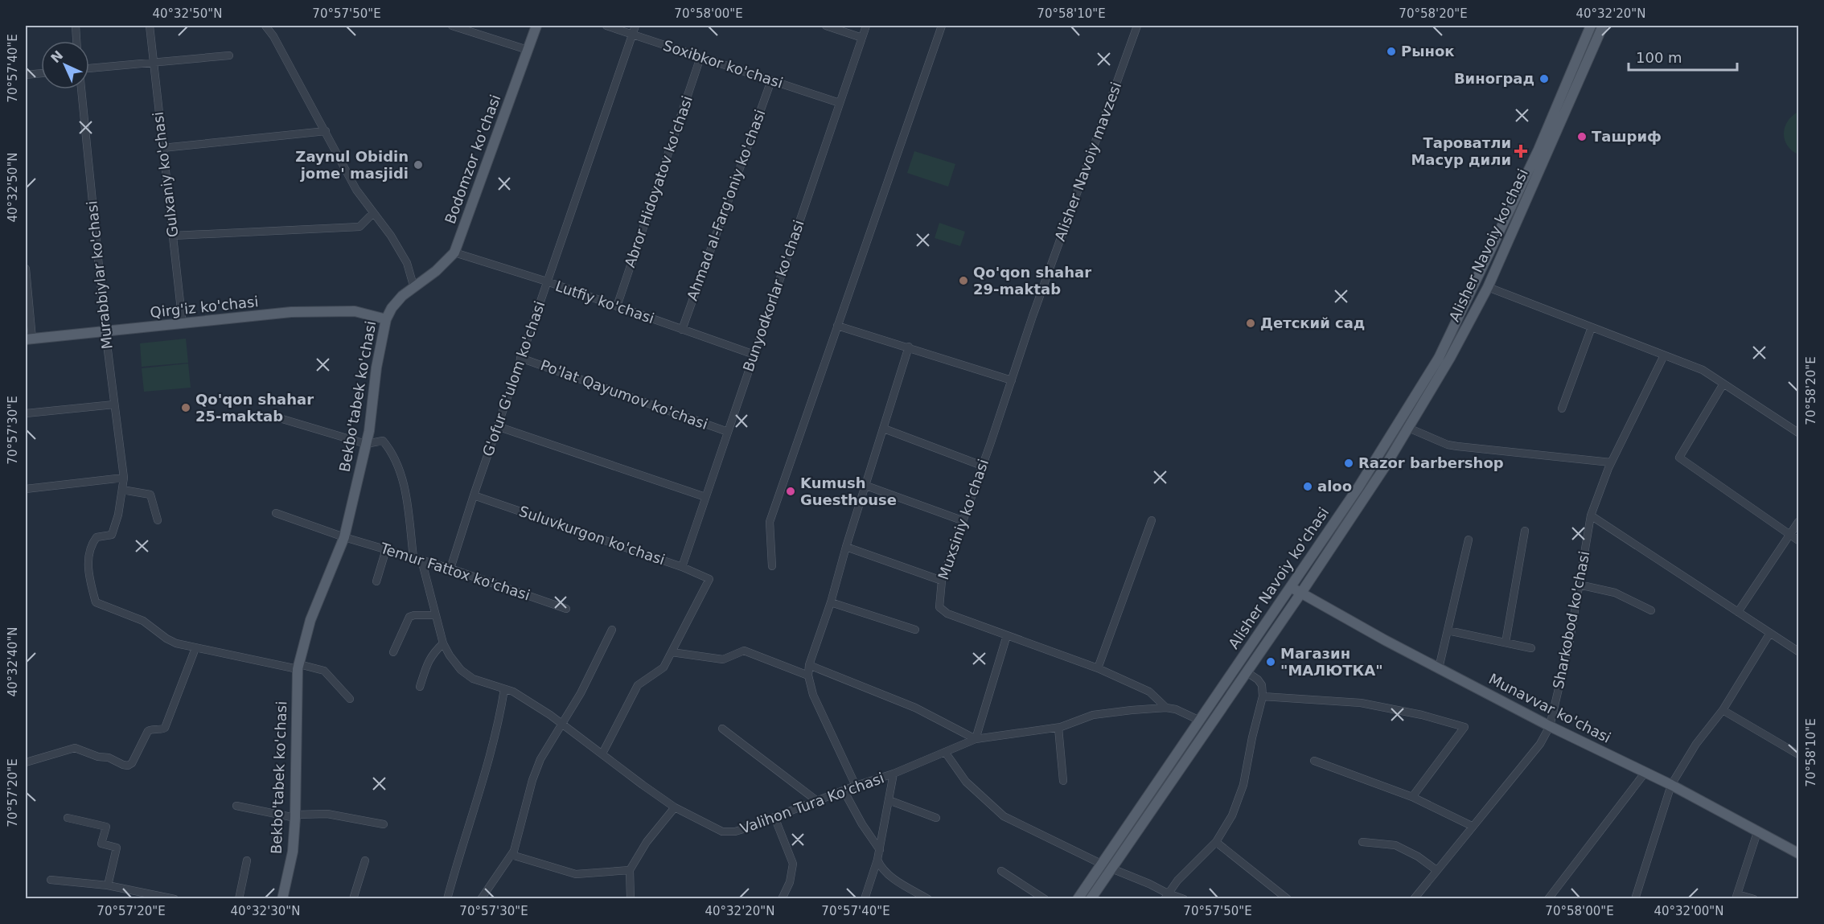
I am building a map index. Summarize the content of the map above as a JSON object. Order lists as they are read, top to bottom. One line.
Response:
{"streets":{"main road":["Bodomzor ko'chasi","Alisher Navoiy ko'chasi","Qirg'iz ko'chasi","Bekbo'tabek ko'chasi","Munavvar ko'chasi"],"street":["Soxibkor ko'chasi","Alisher Navoiy mavzesi","Gulxaniy ko'chasi","Abror Hidoyatov ko'chasi","Ahmad al-Farg'oniy ko'chasi","Murabbiylar ko'chasi","Bunyodkorlar ko'chasi","Lutfiy ko'chasi","G'ofur G'ulom ko'chasi","Po'lat Qayumov ko'chasi","Muxsiniy ko'chasi","Suluvkurgon ko'chasi","Temur Fattox ko'chasi","Sharkobod ko'chasi","Valihon Tura Ko'chasi"]},"crossings":[["Soxibkor ko'chasi","Abror Hidoyatov ko'chasi"],["Soxibkor ko'chasi","Ahmad al-Farg'oniy ko'chasi"],["Soxibkor ko'chasi","Bunyodkorlar ko'chasi"],["Soxibkor ko'chasi","G'ofur G'ulom ko'chasi"],["Bodomzor ko'chasi","Lutfiy ko'chasi"],["Bodomzor ko'chasi","Bekbo'tabek ko'chasi"],["Alisher Navoiy mavzesi","Muxsiniy ko'chasi"],["Gulxaniy ko'chasi","Qirg'iz ko'chasi"],["Abror Hidoyatov ko'chasi","Lutfiy ko'chasi"],["Ahmad al-Farg'oniy ko'chasi","Lutfiy ko'chasi"],["Alisher Navoiy ko'chasi","Munavvar ko'chasi"],["Alisher Navoiy ko'chasi","Valihon Tura Ko'chasi"],["Murabbiylar ko'chasi","Qirg'iz ko'chasi"],["Bunyodkorlar ko'chasi","Lutfiy ko'chasi"],["Bunyodkorlar ko'chasi","Po'lat Qayumov ko'chasi"],["Bunyodkorlar ko'chasi","Suluvkurgon ko'chasi"],["Lutfiy ko'chasi","G'ofur G'ulom ko'chasi"],["Qirg'iz ko'chasi","Bekbo'tabek ko'chasi"],["G'ofur G'ulom ko'chasi","Po'lat Qayumov ko'chasi"],["G'ofur G'ulom ko'chasi","Suluvkurgon ko'chasi"],["G'ofur G'ulom ko'chasi","Temur Fattox ko'chasi"],["Bekbo'tabek ko'chasi","Temur Fattox ko'chasi"],["Muxsiniy ko'chasi","Valihon Tura Ko'chasi"],["Temur Fattox ko'chasi","Valihon Tura Ko'chasi"],["Sharkobod ko'chasi","Munavvar ko'chasi"]],"places":{"other":["Рынок","Виноград","Ташриф","Zaynul Obidin jome' masjidi","Qo'qon shahar 29-maktab","Детский сад","Qo'qon shahar 25-maktab","Razor barbershop","aloo","Kumush Guesthouse","Магазин \"МАЛЮТКА\""],"health":["Тароватли Масур дили"]},"scale_bar":"100 m","north":"top left","coordinates":["40°32'50\"N","70°57'50\"E","70°58'00\"E","70°58'10\"E","70°58'20\"E","40°32'20\"N","70°57'40\"E","70°57'30\"E","40°32'40\"N","70°57'20\"E","40°32'30\"N","40°32'00\"N"]}
